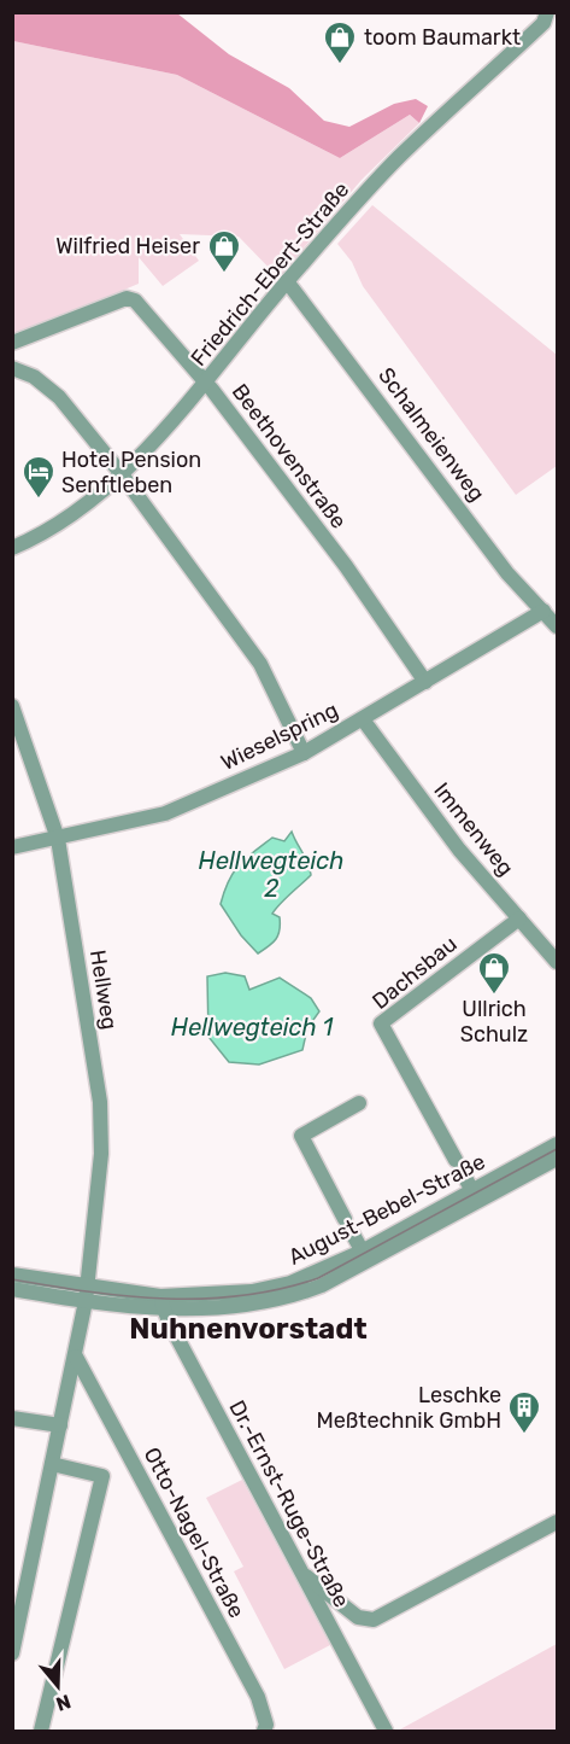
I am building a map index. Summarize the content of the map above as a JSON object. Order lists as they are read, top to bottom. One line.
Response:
{"streets":{"street":["Friedrich-Ebert-Straße","Schalmeienweg","Beethovenstraße","Wieselspring","Immenweg","Dachsbau","Hellweg","August-Bebel-Straße","Dr.-Ernst-Ruge-Straße","Otto-Nagel-Straße"]},"crossings":[["Friedrich-Ebert-Straße","Schalmeienweg"],["Friedrich-Ebert-Straße","Beethovenstraße"],["Schalmeienweg","Wieselspring"],["Beethovenstraße","Wieselspring"],["Wieselspring","Immenweg"],["Wieselspring","Hellweg"],["Immenweg","Dachsbau"],["Hellweg","August-Bebel-Straße"],["Hellweg","Otto-Nagel-Straße"],["August-Bebel-Straße","Dr.-Ernst-Ruge-Straße"]],"districts":["Nuhnenvorstadt"],"water":["Hellwegteich 2","Hellwegteich 1"],"places":{"shop":["toom Baumarkt","Wilfried Heiser","Ullrich Schulz"],"hotel":["Hotel Pension Senftleben"],"building":["Leschke Meßtechnik GmbH"]},"north":"bottom"}
